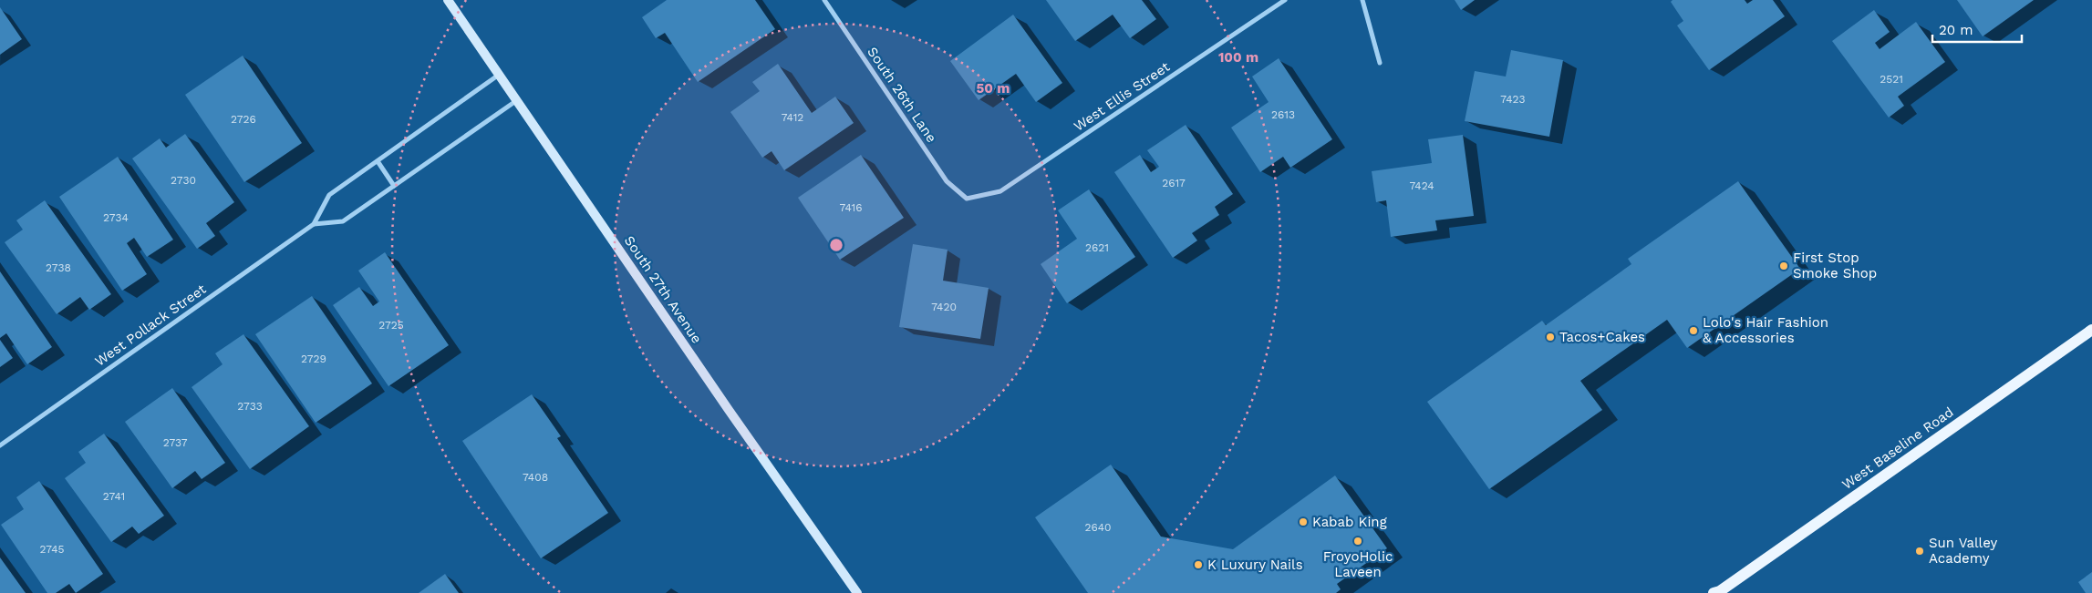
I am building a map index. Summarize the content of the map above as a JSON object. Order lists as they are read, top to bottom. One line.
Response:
{"streets":{"main road":["South 27th Avenue","West Baseline Road"],"street":["South 26th Lane","West Ellis Street","West Pollack Street"]},"crossings":[["South 26th Lane","West Ellis Street"],["South 27th Avenue","West Pollack Street"]],"places":["First Stop Smoke Shop","Lolo's Hair Fashion & Accessories","Tacos+Cakes","Kabab King","FroyoHolic Laveen","Sun Valley Academy","K Luxury Nails"],"house_numbers":["2521","7423","2613","7412","2726","2730","2617","7424","7416","2734","2621","2738","7420","2725","2729","2733","2737","7408","2741","2640","2745"],"scale_bar":"20 m","rings":["100 m","50 m"]}
